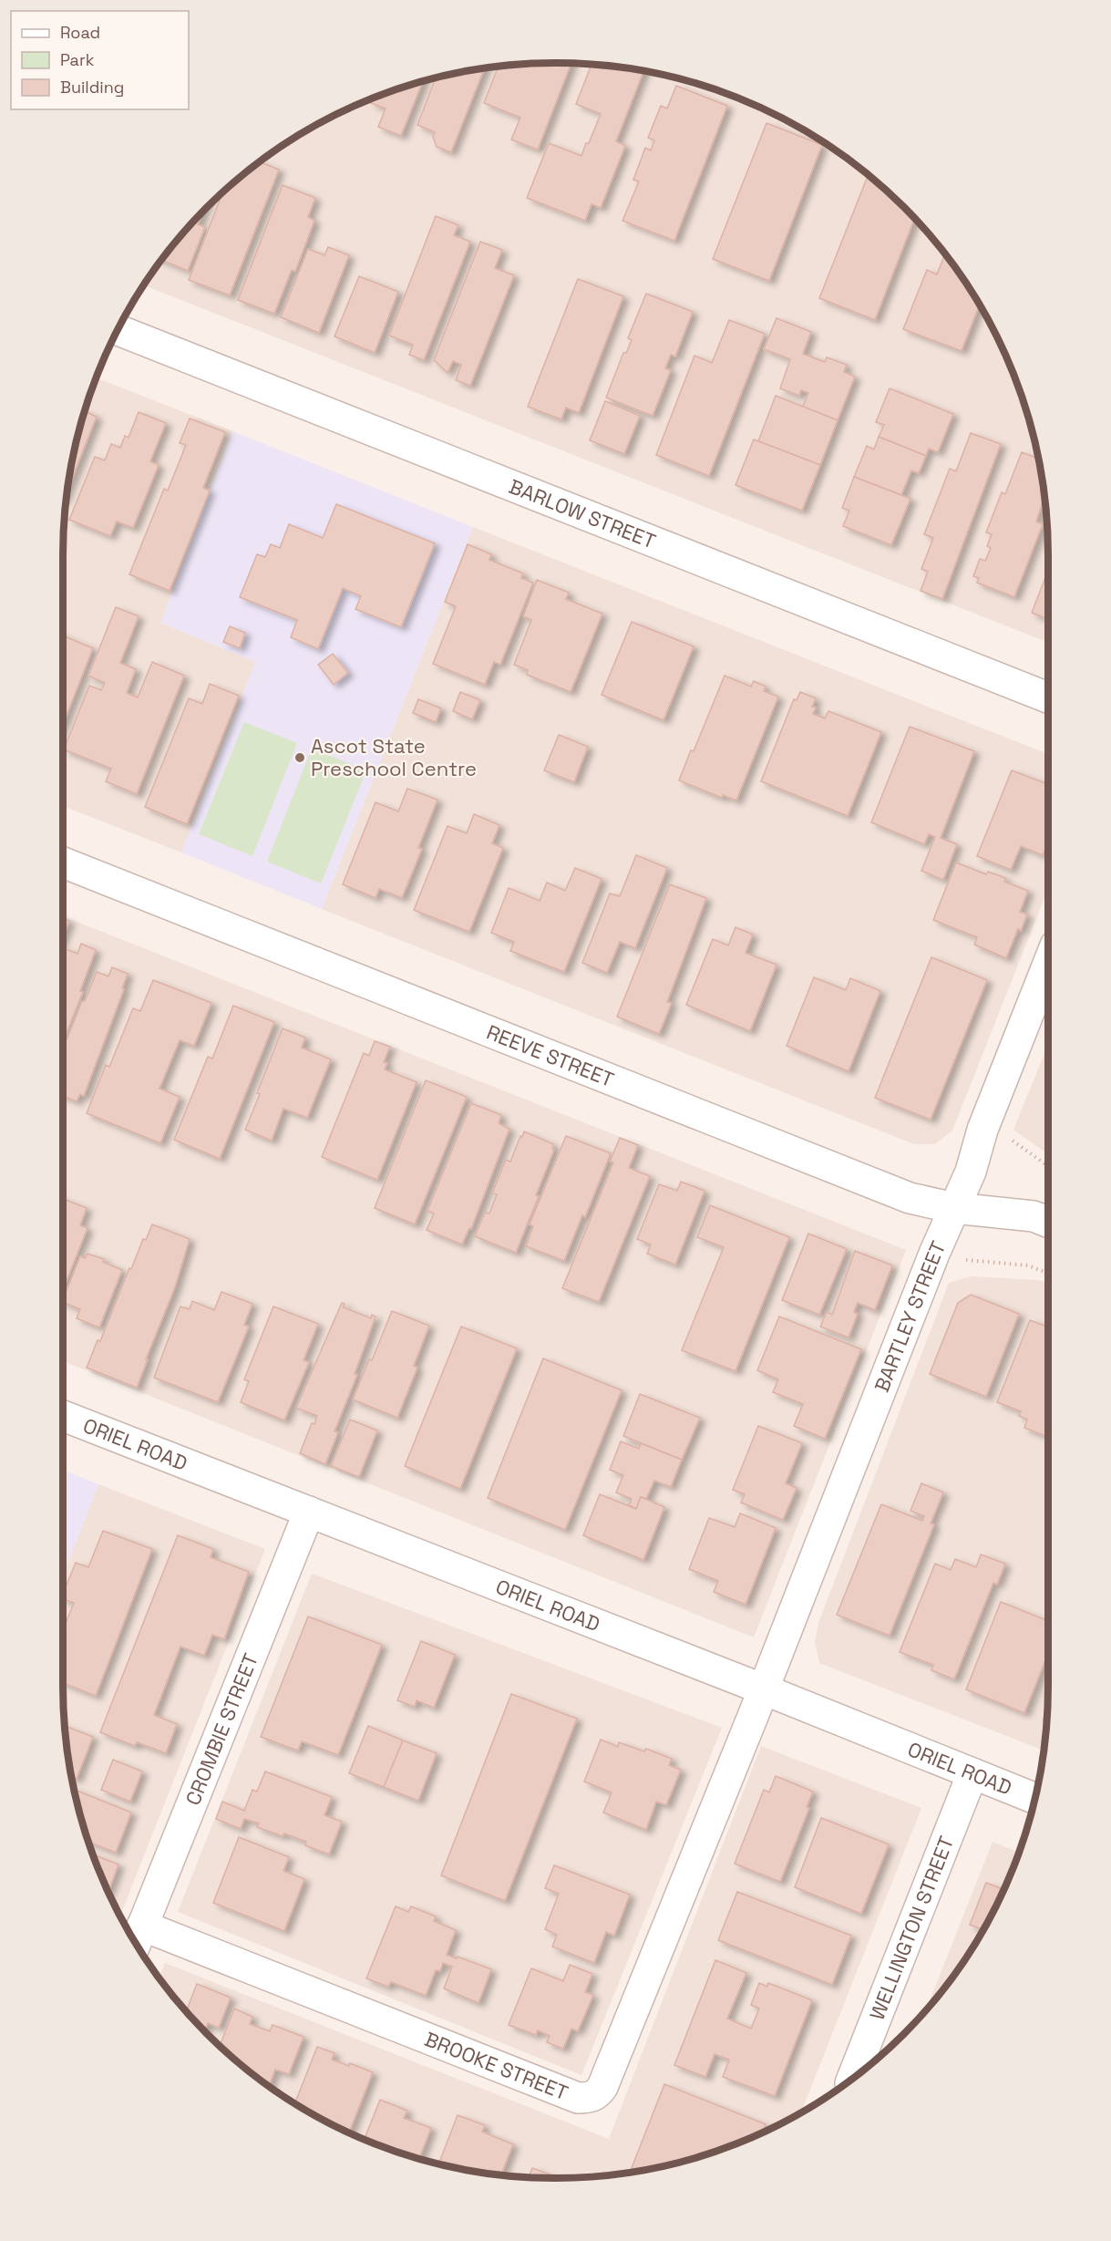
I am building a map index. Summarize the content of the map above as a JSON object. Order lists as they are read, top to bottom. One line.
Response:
{"streets":{"street":["BARLOW STREET","REEVE STREET","BARTLEY STREET","ORIEL ROAD","CROMBIE STREET","WELLINGTON STREET","BROOKE STREET"]},"crossings":[["REEVE STREET","BARTLEY STREET"],["BARTLEY STREET","ORIEL ROAD"],["BARTLEY STREET","BROOKE STREET"],["ORIEL ROAD","CROMBIE STREET"],["ORIEL ROAD","WELLINGTON STREET"],["ORIEL ROAD","BROOKE STREET"],["CROMBIE STREET","BROOKE STREET"]],"places":["Ascot State Preschool Centre"],"legend":["Road","Park","Building"]}
